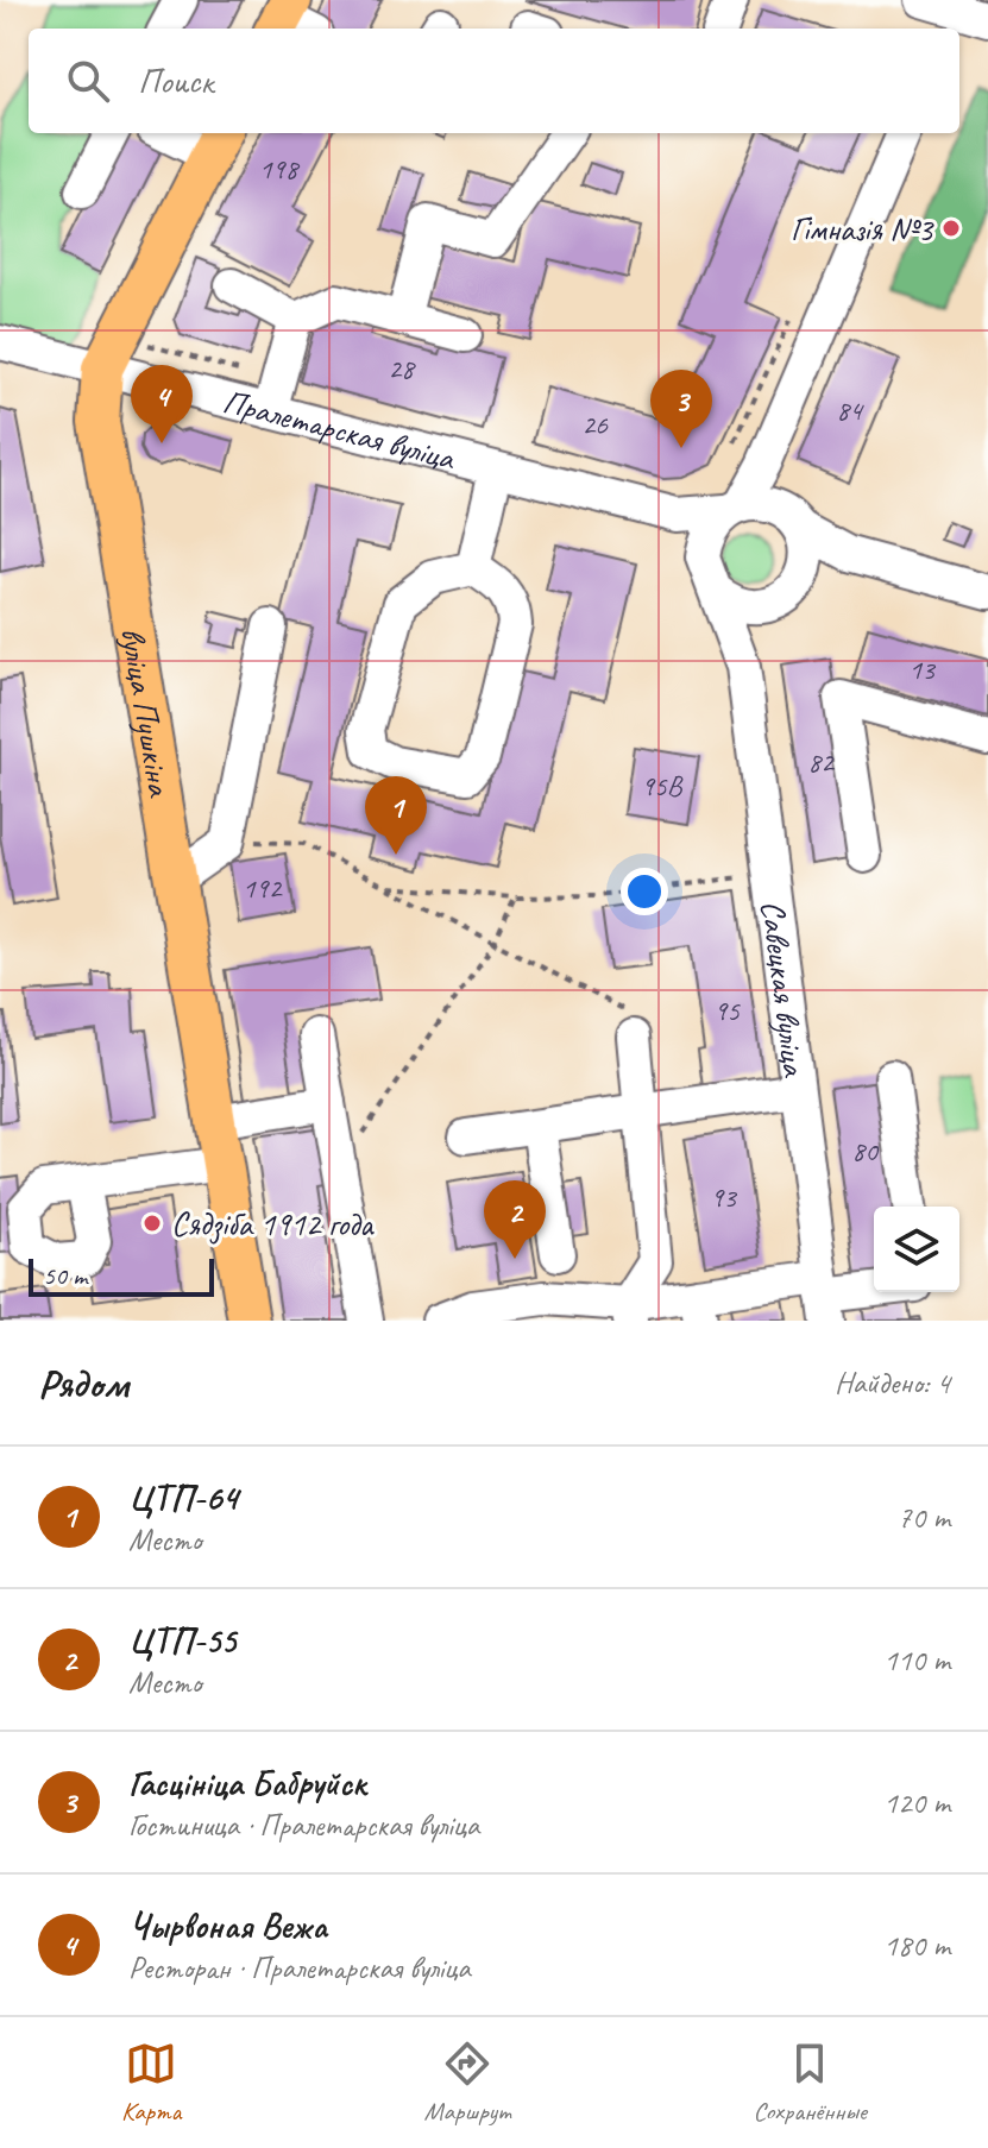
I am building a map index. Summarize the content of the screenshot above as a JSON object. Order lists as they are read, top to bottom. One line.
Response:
{"streets":{"main road":["вуліца Пушкіна"],"street":["Пралетарская вуліца","Савецкая вуліца"]},"crossings":[["Пралетарская вуліца","вуліца Пушкіна"],["Пралетарская вуліца","Савецкая вуліца"]],"places":["Гімназія №3","Сядзіба 1912 года"],"house_numbers":["198","28","84","26","13","82","95В","192","95","80","93"],"scale_bar":"50 m","page":{"search":"Поиск","pins":["4","3","1","2"],"scale":"50 m","heading":["Рядом","Найдено: 4"],"list":[{"mark":"1","name":"ЦТП-64","note":"Место","value":"70 m"},{"mark":"2","name":"ЦТП-55","note":"Место","value":"110 m"},{"mark":"3","name":"Гасцініца Бабруйск","note":"Гостиница · Пралетарская вуліца","value":"120 m"},{"mark":"4","name":"Чырвоная Вежа","note":"Ресторан · Пралетарская вуліца","value":"180 m"}],"nav":["Карта","Маршрут","Сохранённые"]}}
